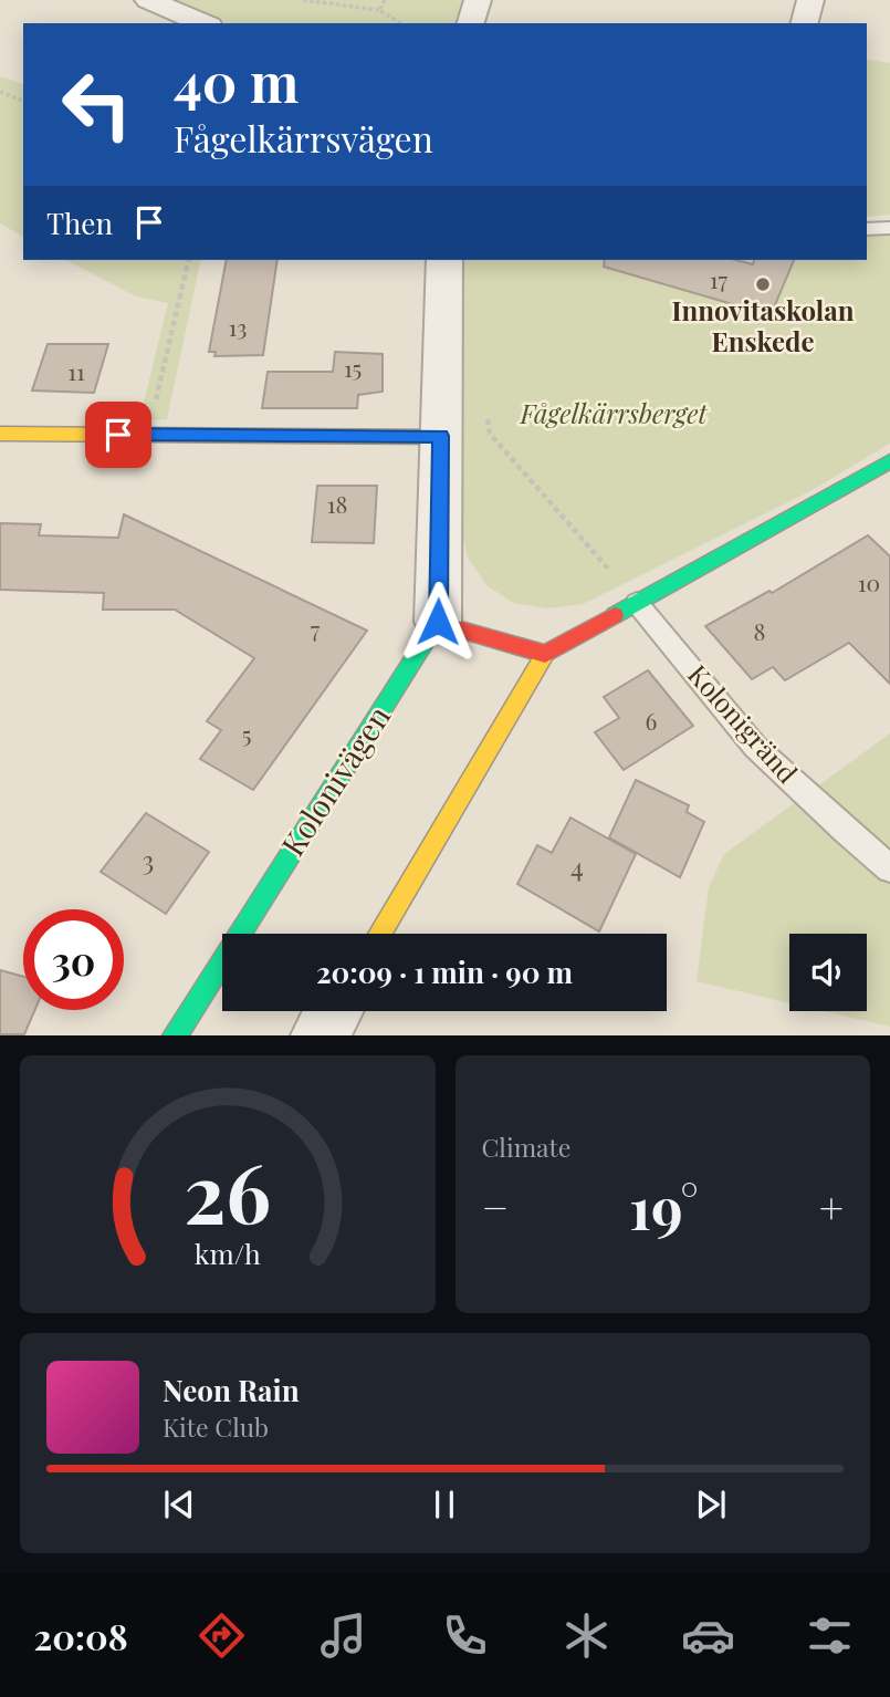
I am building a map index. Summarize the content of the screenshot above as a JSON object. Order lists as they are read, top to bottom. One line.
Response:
{"streets":{"street":["Kolonivägen"],"lane":["Kolonigränd"]},"parks":["Fågelkärrsberget"],"places":["Innovitaskolan Enskede"],"house_numbers":["17","13","15","11","18","10","7","8","6","5","3","4"],"page":{"turn":["40 m","Fågelkärrsvägen"],"then":"Then","limit":"30","trip":"20:09 · 1 min · 90 m","tile":"Climate","heat":["−","19°","+"],"song":["Neon Rain","Kite Club"],"tabs":"20:08","gauge":["26","km/h"]}}
